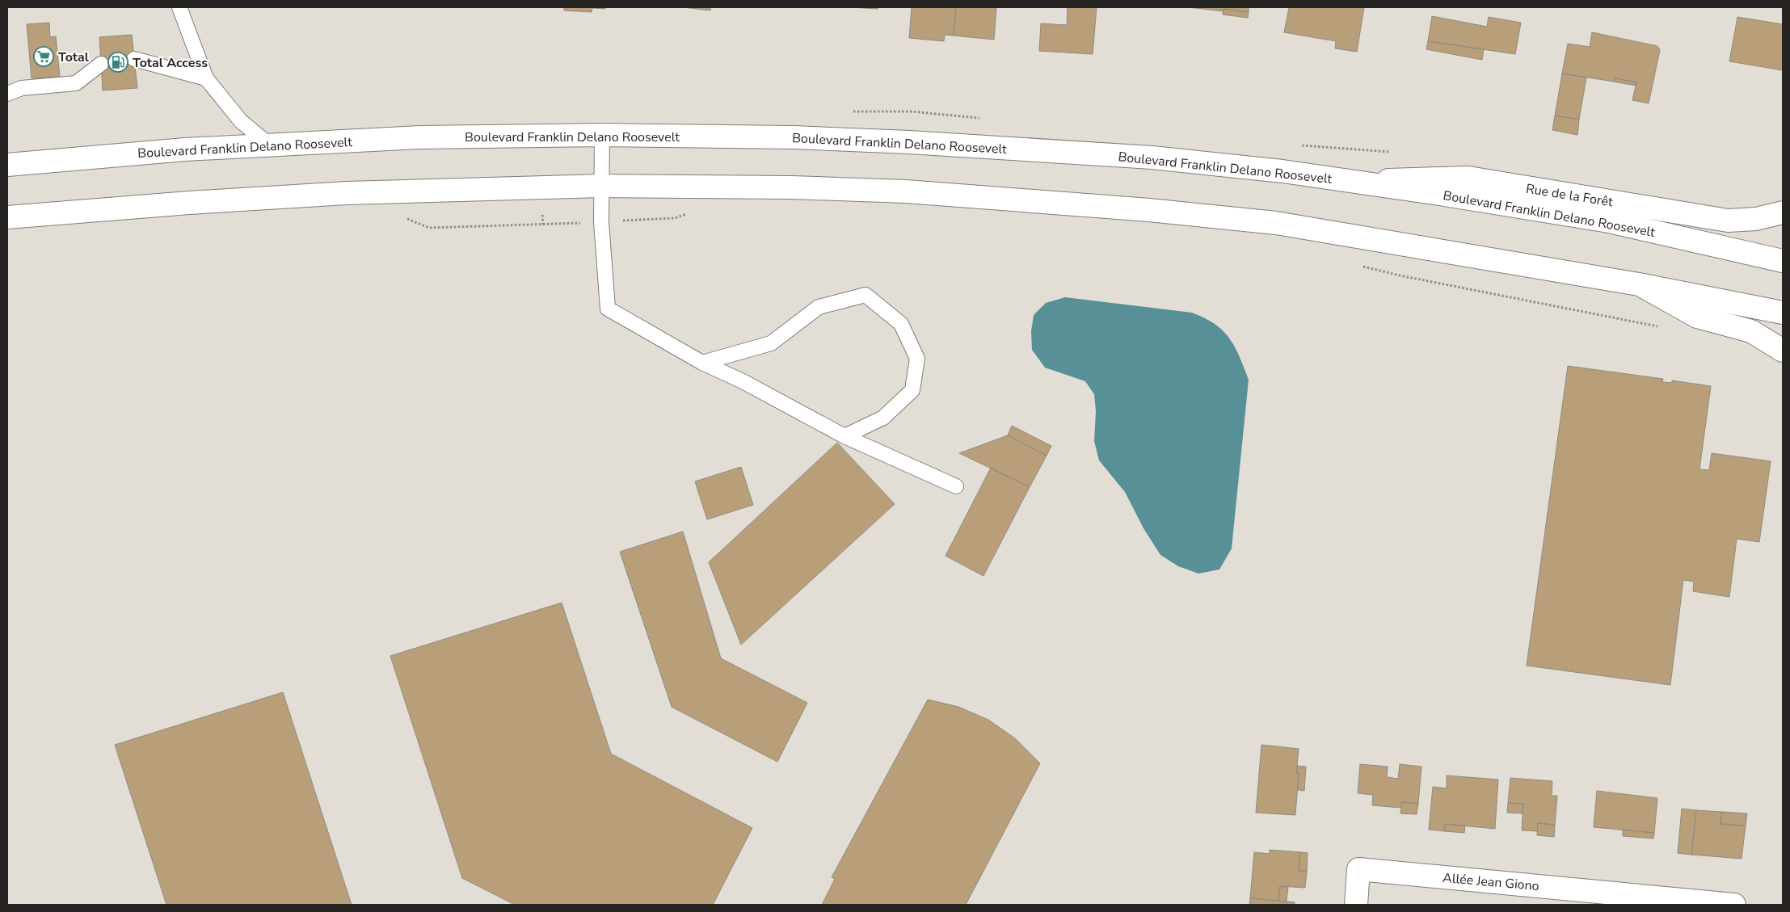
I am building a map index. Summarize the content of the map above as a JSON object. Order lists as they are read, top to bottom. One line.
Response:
{"streets":{"main road":["Boulevard Franklin Delano Roosevelt","Rue de la Forêt","Allée Jean Giono"]},"crossings":[["Boulevard Franklin Delano Roosevelt","Rue de la Forêt"]],"places":{"supermarket":["Total"],"fuel station":["Total Access"]}}
